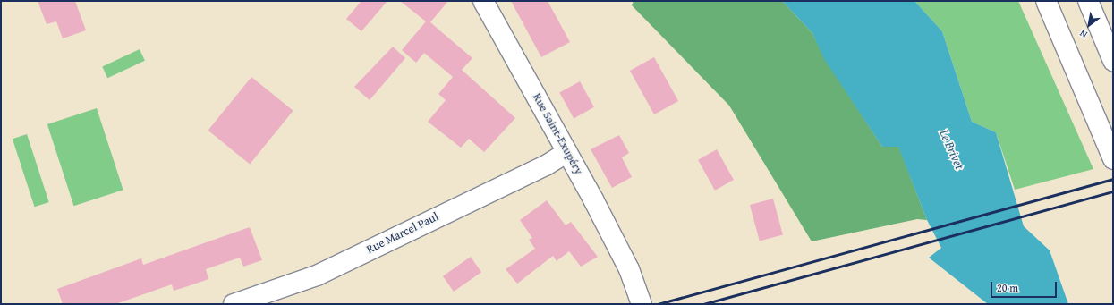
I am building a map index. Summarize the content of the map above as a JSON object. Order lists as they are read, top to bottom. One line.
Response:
{"streets":{"main road":["Rue Saint-Exupéry","Rue Marcel Paul"]},"crossings":[["Rue Saint-Exupéry","Rue Marcel Paul"]],"water":["Le Brivet"],"scale_bar":"20 m","north":"bottom left"}
